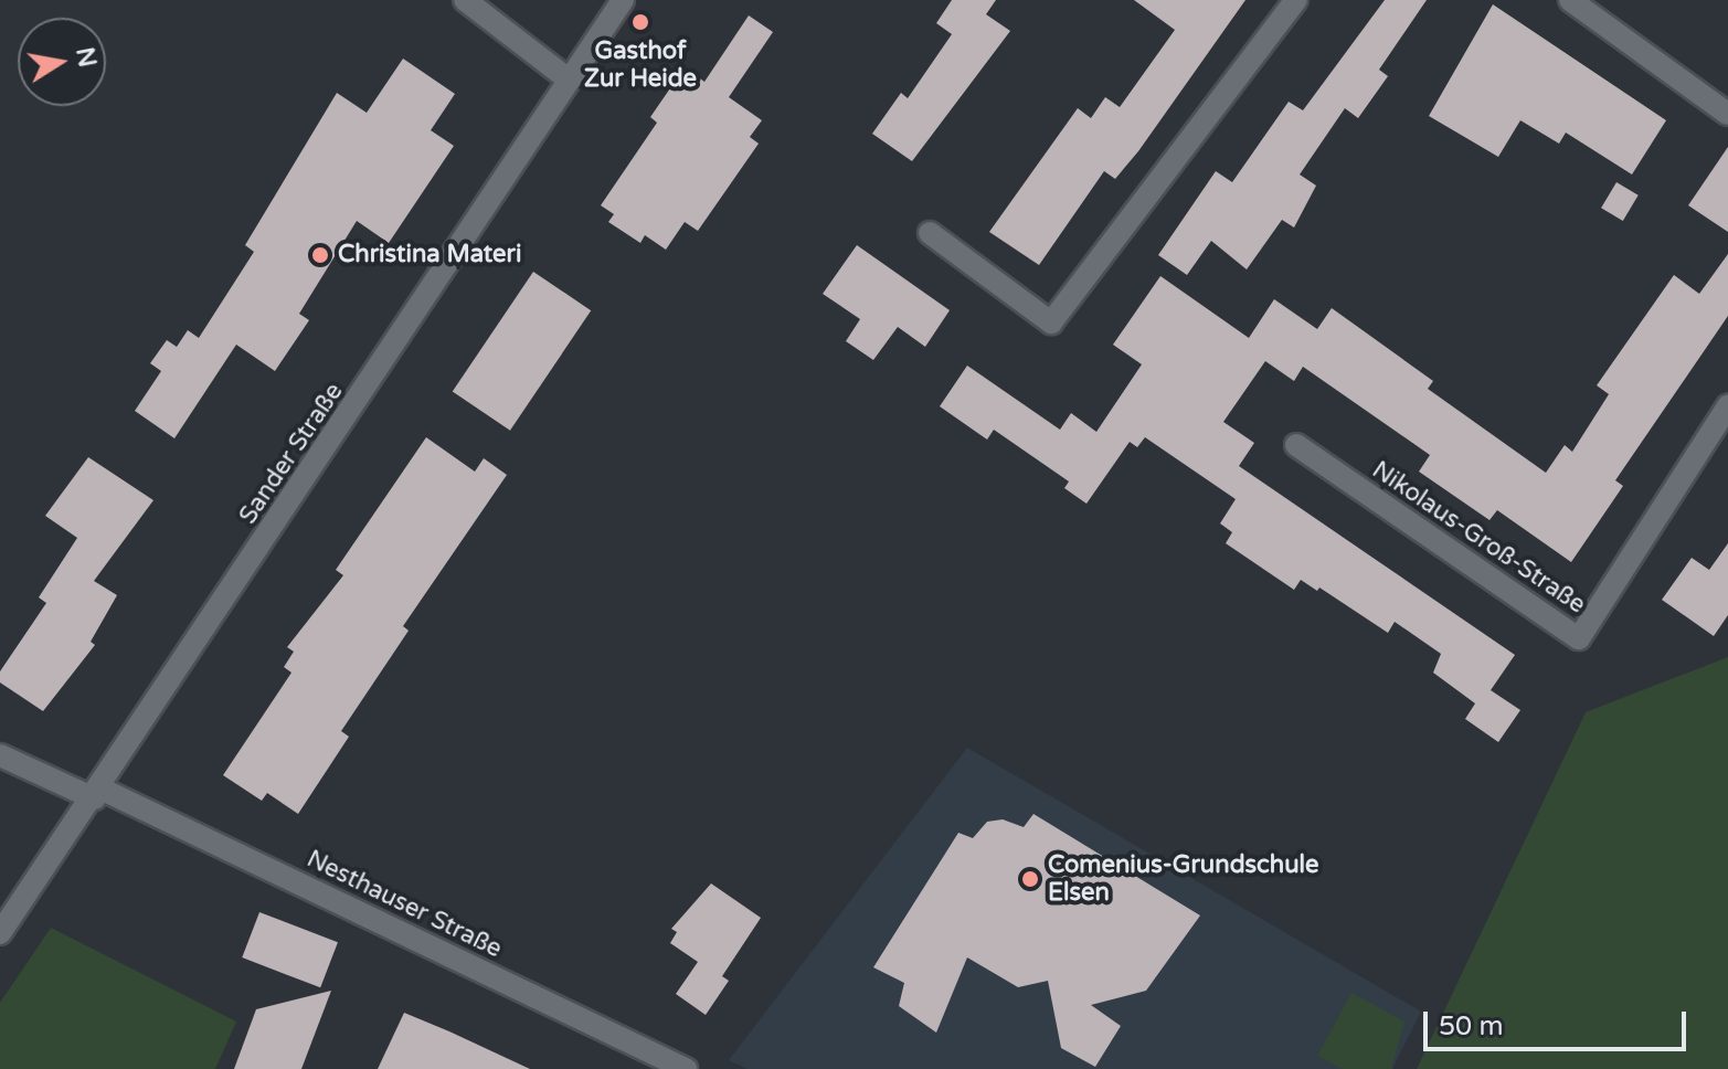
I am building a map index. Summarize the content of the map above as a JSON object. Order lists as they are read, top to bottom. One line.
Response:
{"streets":{"street":["Sander Straße","Nikolaus-Groß-Straße","Nesthauser Straße"]},"crossings":[["Sander Straße","Nesthauser Straße"]],"places":["Gasthof Zur Heide","Christina Materi","Comenius-Grundschule Elsen"],"scale_bar":"50 m","north":"right"}
